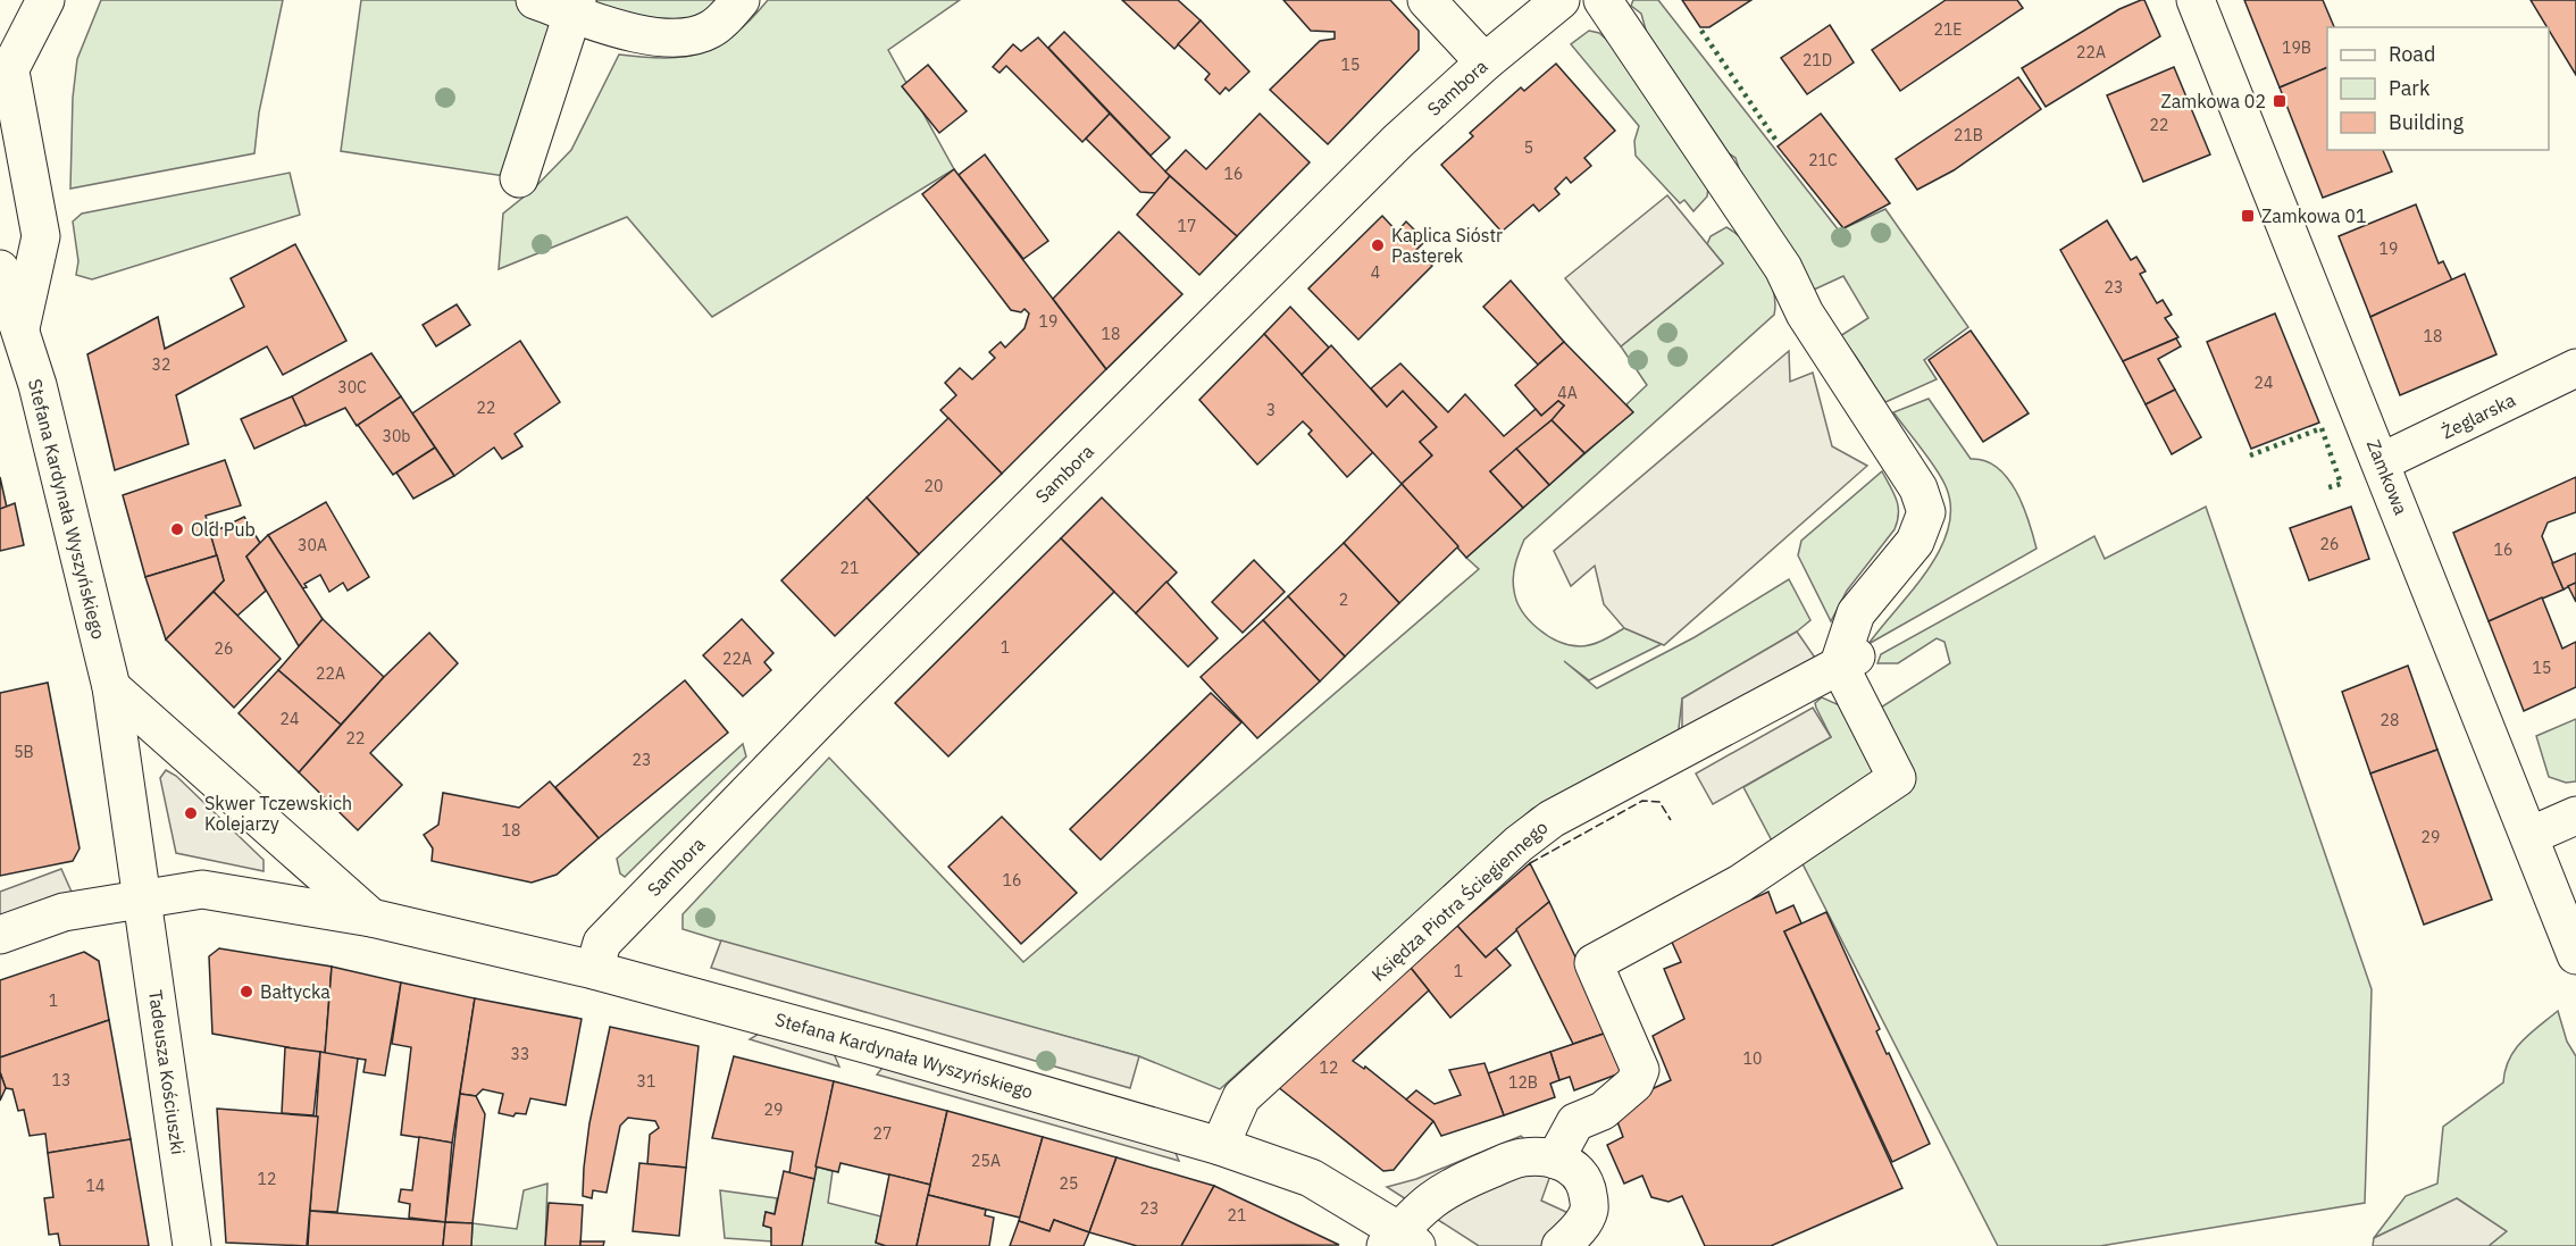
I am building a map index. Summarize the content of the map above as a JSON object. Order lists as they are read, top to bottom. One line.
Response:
{"streets":{"street":["Sambora","Żeglarska","Zamkowa","Stefana Kardynała Wyszyńskiego","Księdza Piotra Ściegiennego","Tadeusza Kościuszki"]},"crossings":[["Sambora","Stefana Kardynała Wyszyńskiego"],["Żeglarska","Zamkowa"],["Stefana Kardynała Wyszyńskiego","Księdza Piotra Ściegiennego"],["Stefana Kardynała Wyszyńskiego","Tadeusza Kościuszki"]],"places":{"transit":["Zamkowa 02","Zamkowa 01"],"other":["Kaplica Sióstr Pasterek","Old Pub","Skwer Tczewskich Kolejarzy","Bałtycka"]},"house_numbers":["21E","19B","22A","21D","15","22","21B","5","21C","16","17","19","4","23","19","18","18","32","24","30C","4A","22","3","30b","20","26","30A","16","21","2","1","26","22A","15","22A","24","28","22","5B","23","18","29","16","1","1","33","10","12","13","31","12B","29","27","25A","12","25","14","23","21"],"legend":["Road","Park","Building"]}
